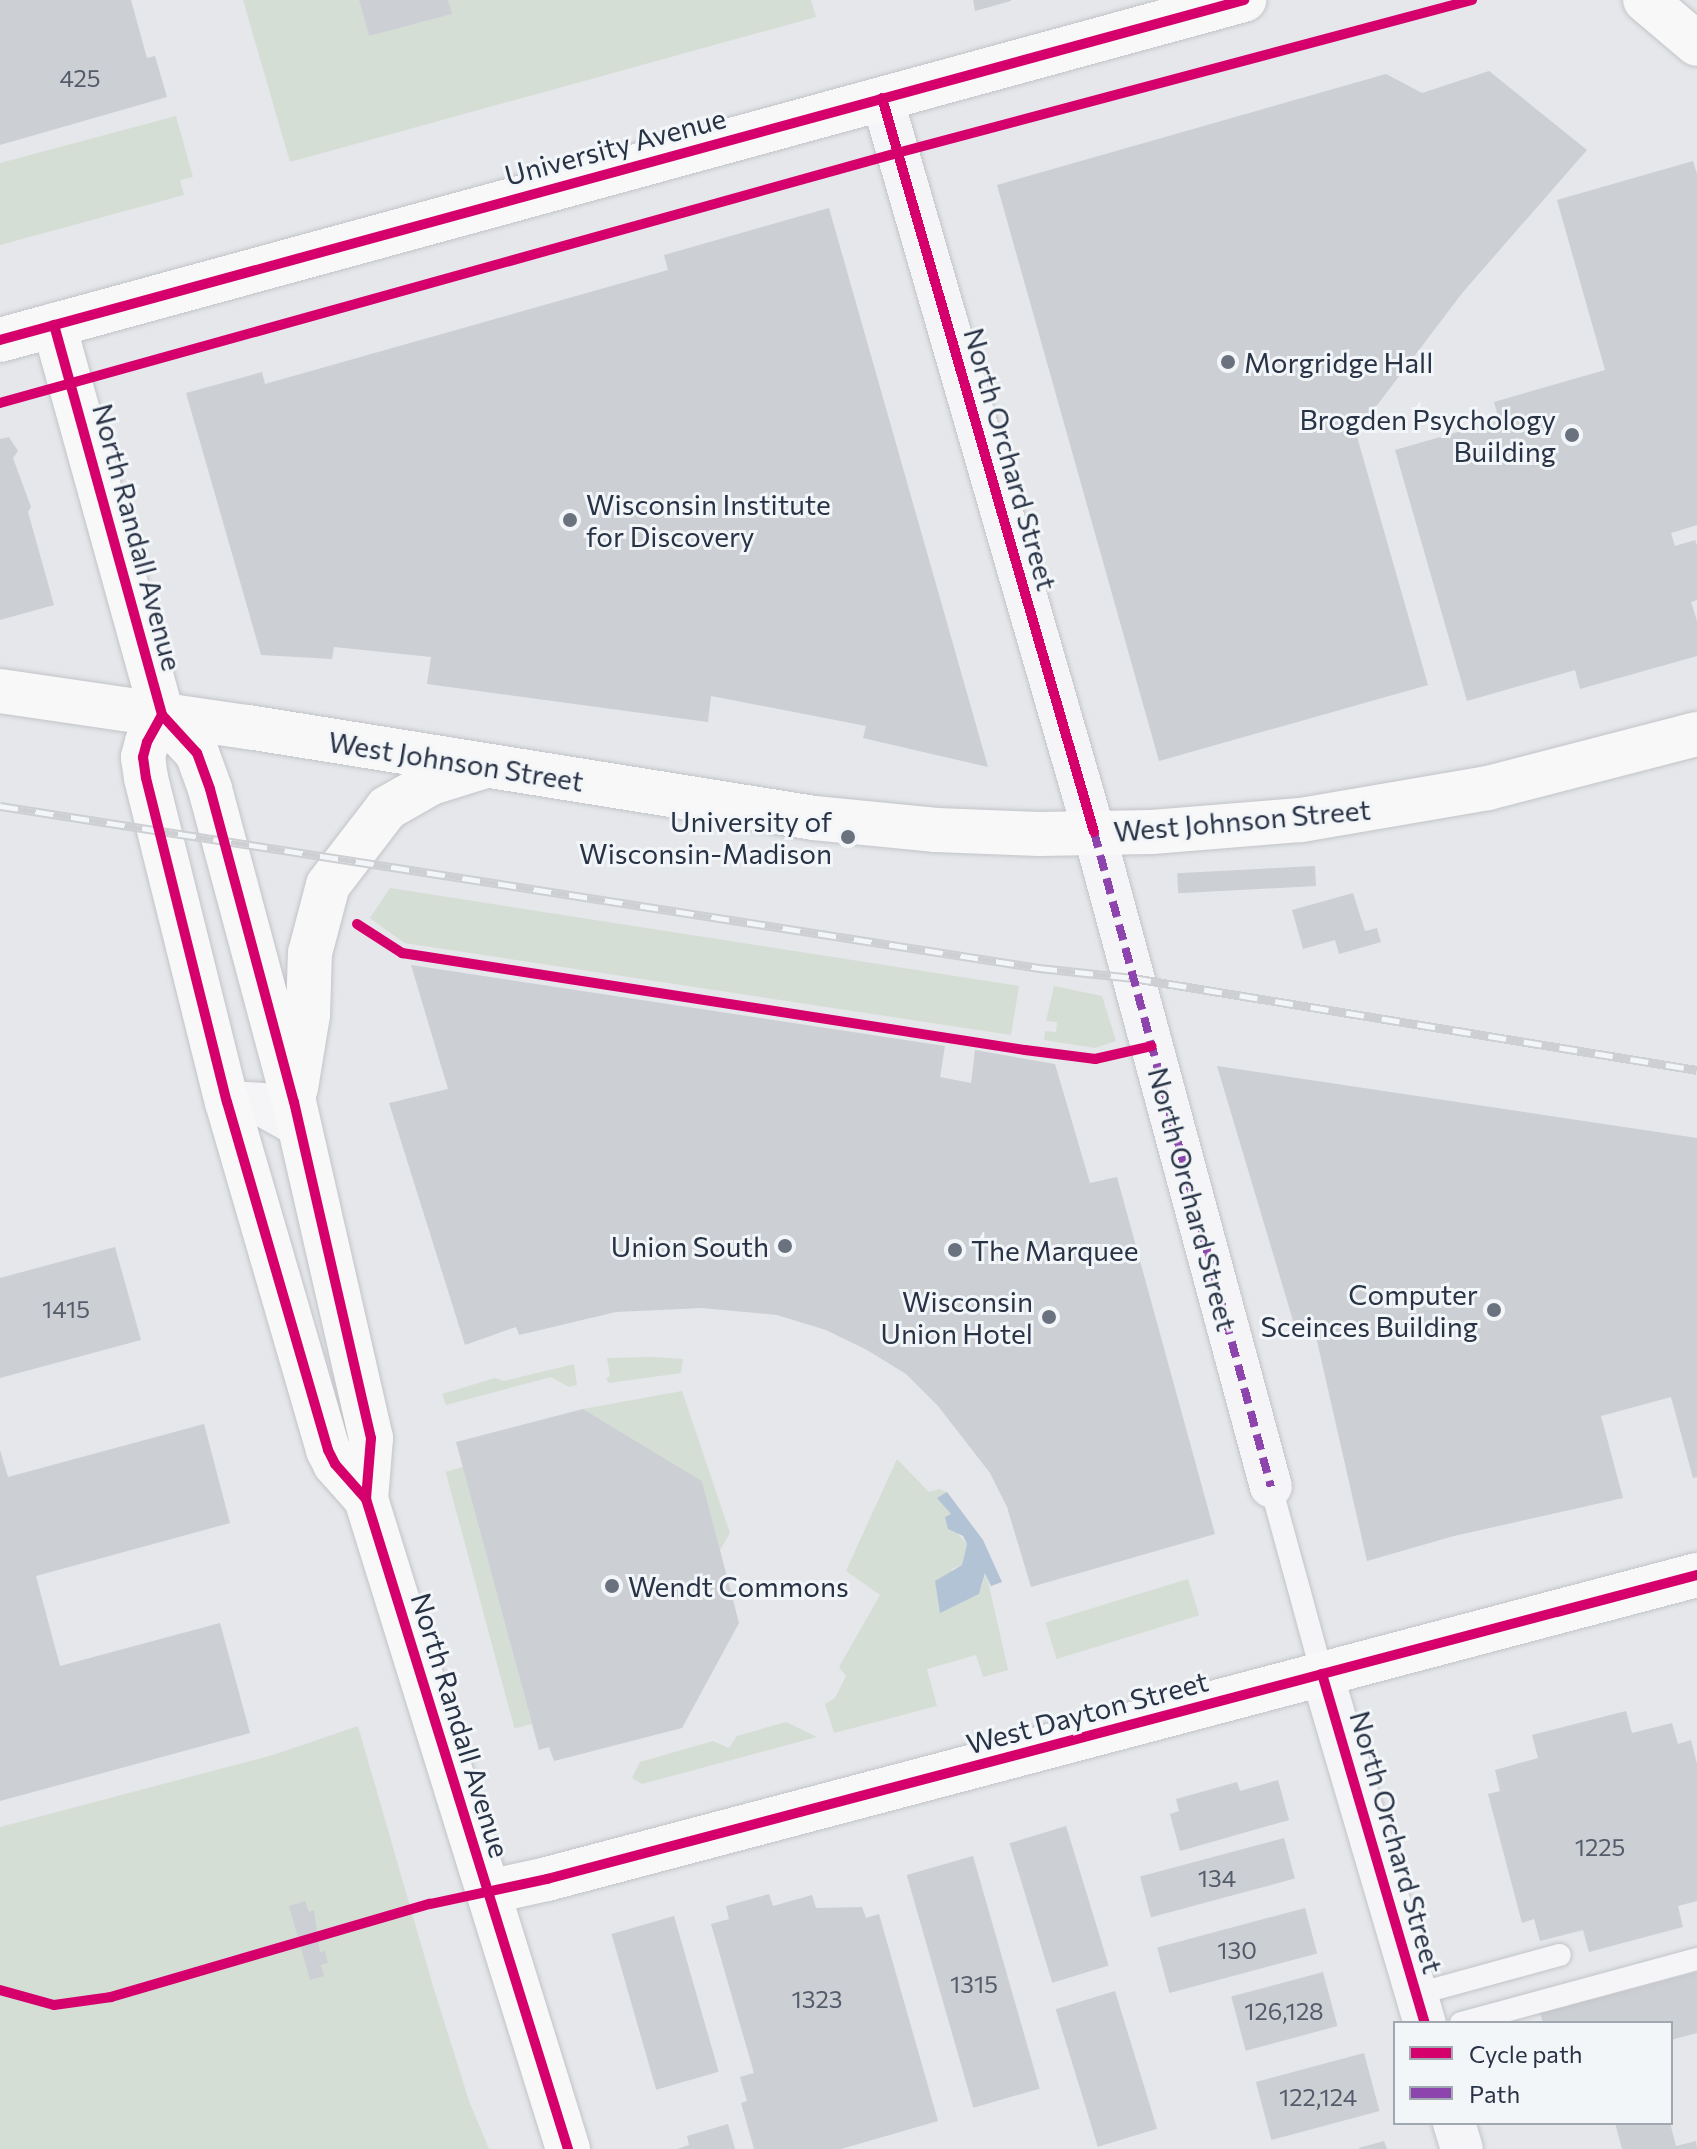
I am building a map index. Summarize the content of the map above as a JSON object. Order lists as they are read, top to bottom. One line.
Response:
{"streets":{"main road":["University Avenue","North Randall Avenue","West Johnson Street","West Dayton Street"],"street":["North Orchard Street"]},"crossings":[["University Avenue","North Orchard Street"],["University Avenue","North Randall Avenue"],["North Orchard Street","West Johnson Street"],["North Orchard Street","West Dayton Street"],["North Randall Avenue","West Johnson Street"],["North Randall Avenue","West Dayton Street"]],"places":["Morgridge Hall","Brogden Psychology Building","Wisconsin Institute for Discovery","University of Wisconsin-Madison","Union South","The Marquee","Computer Sceinces Building","Wisconsin Union Hotel","Wendt Commons"],"house_numbers":["425","1415","1225","134","130","1315","1323","126,128","122,124"],"legend":["Cycle path","Path"]}
